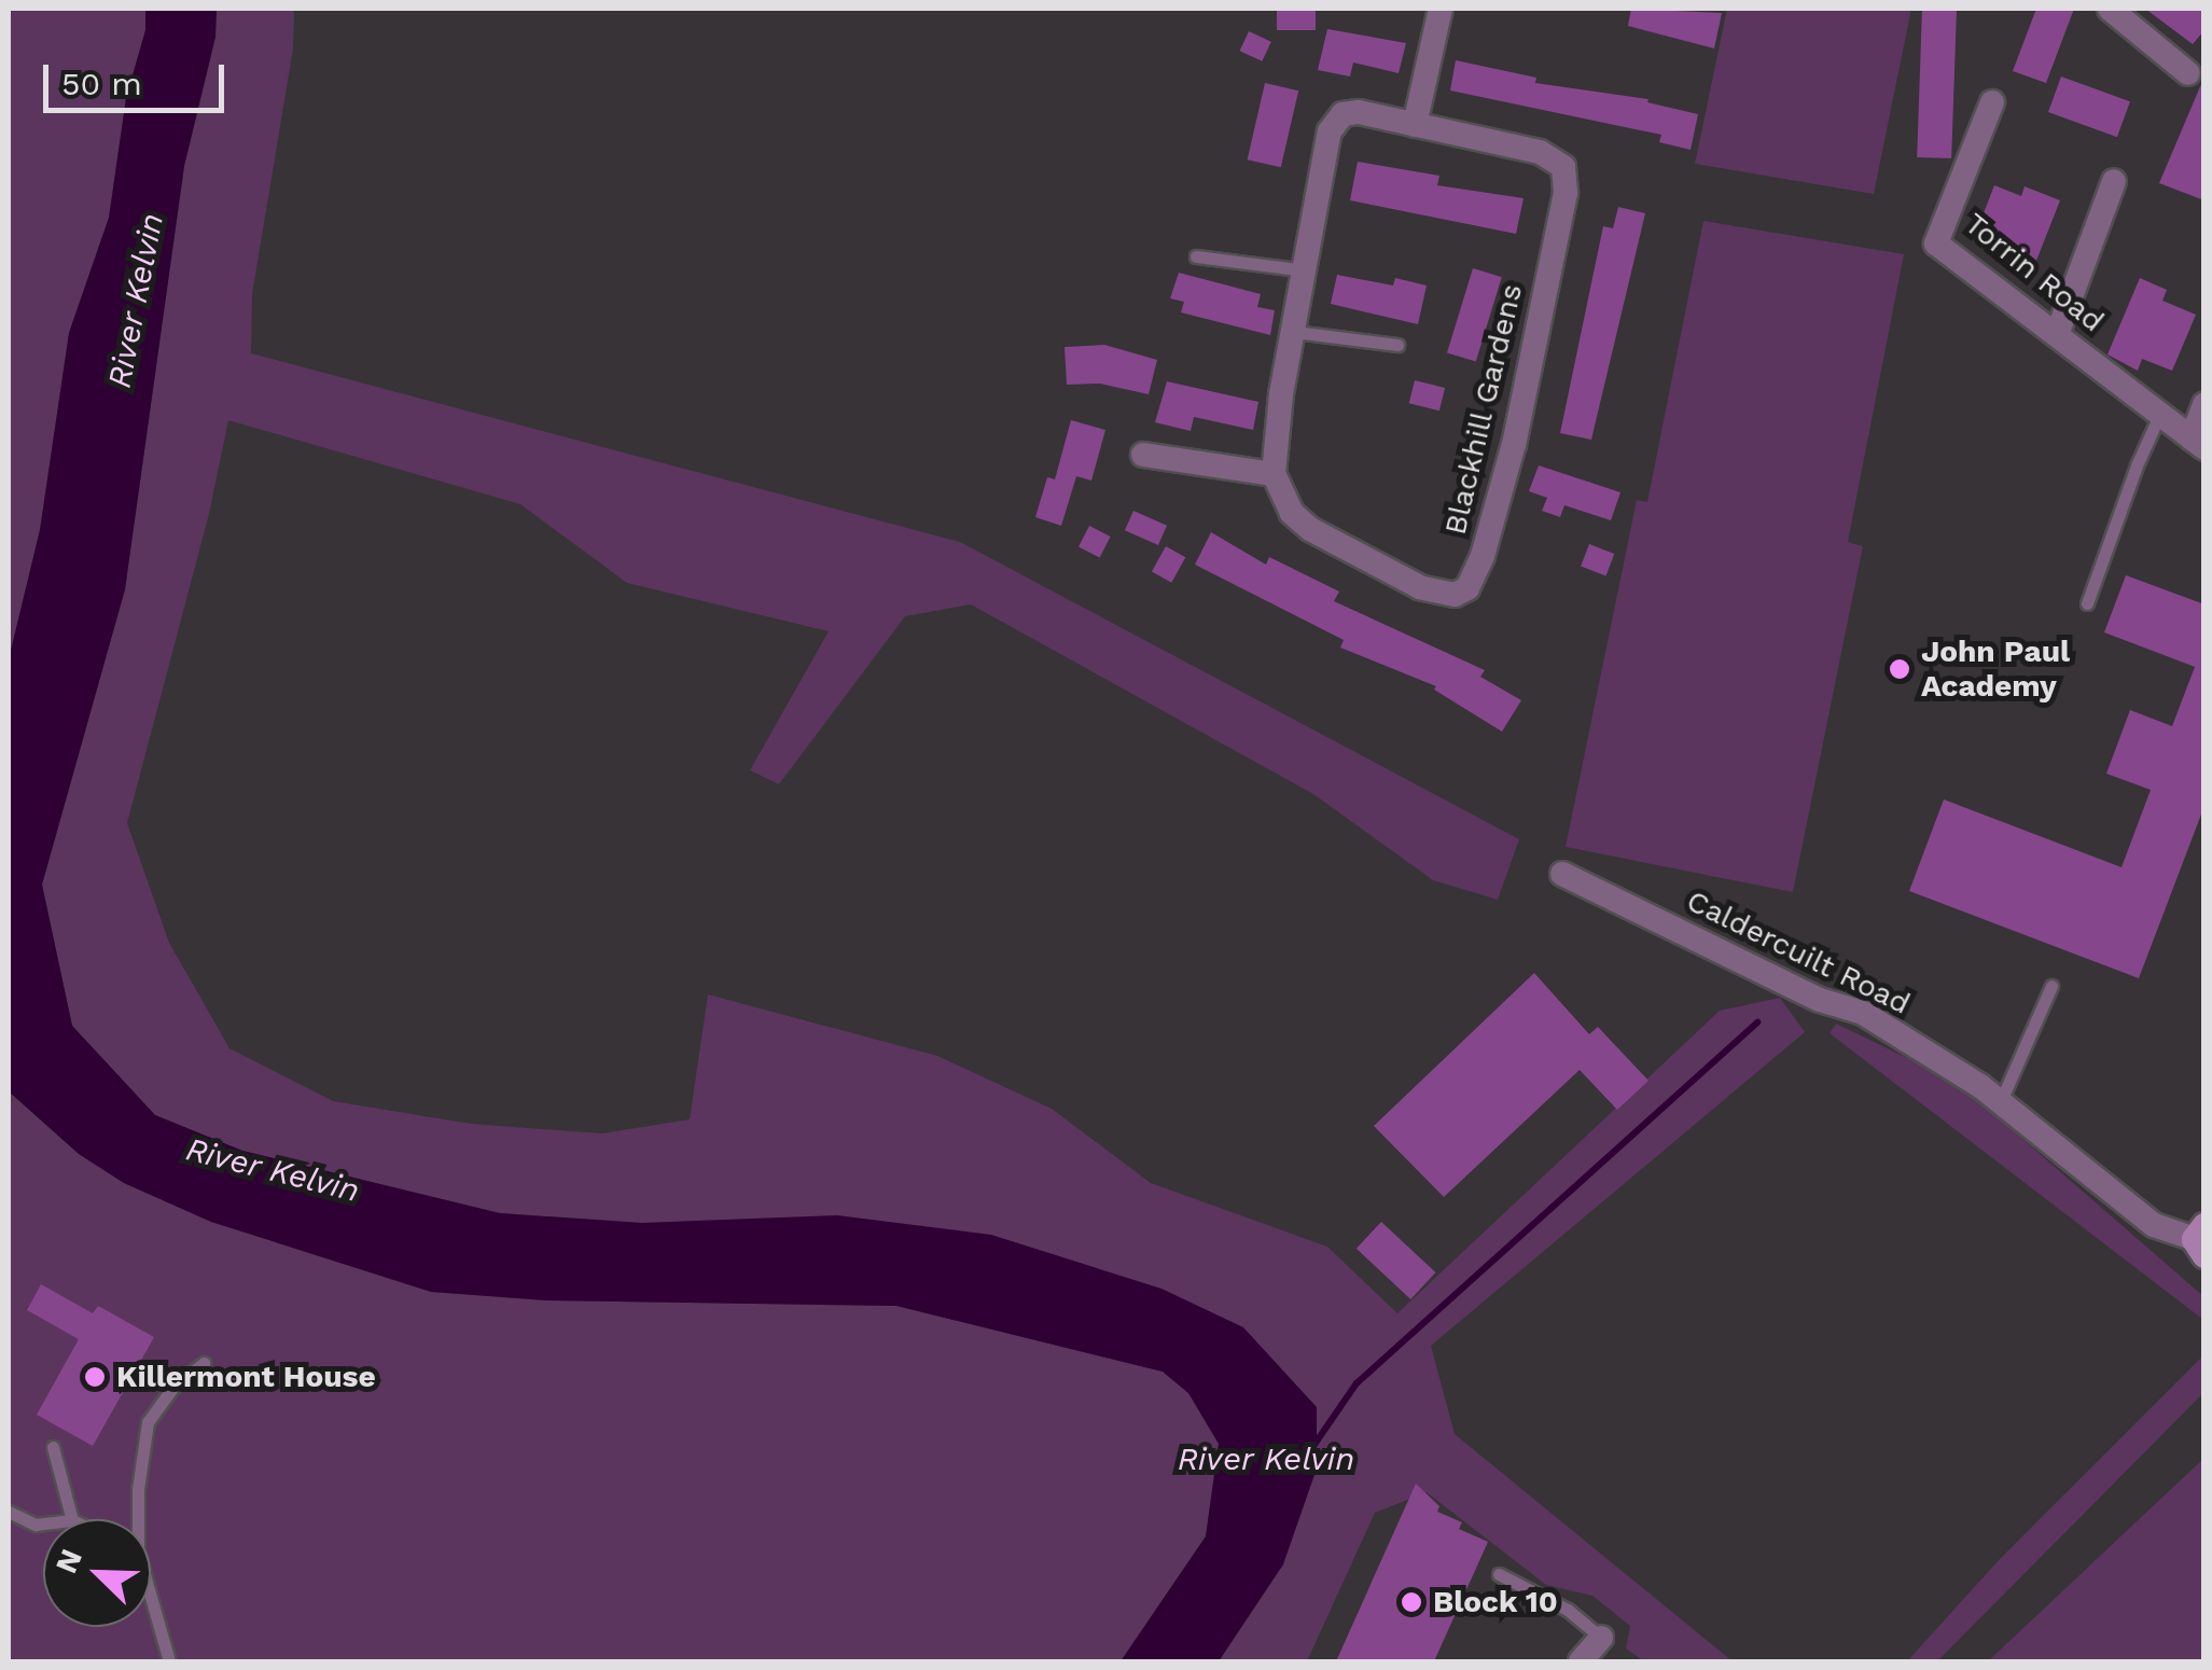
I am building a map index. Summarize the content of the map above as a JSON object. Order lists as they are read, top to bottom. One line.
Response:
{"streets":{"street":["Torrin Road","Blackhill Gardens","Caldercuilt Road"]},"water":["River Kelvin"],"places":["John Paul Academy","Killermont House","Block 10"],"scale_bar":"50 m","north":"top left"}
